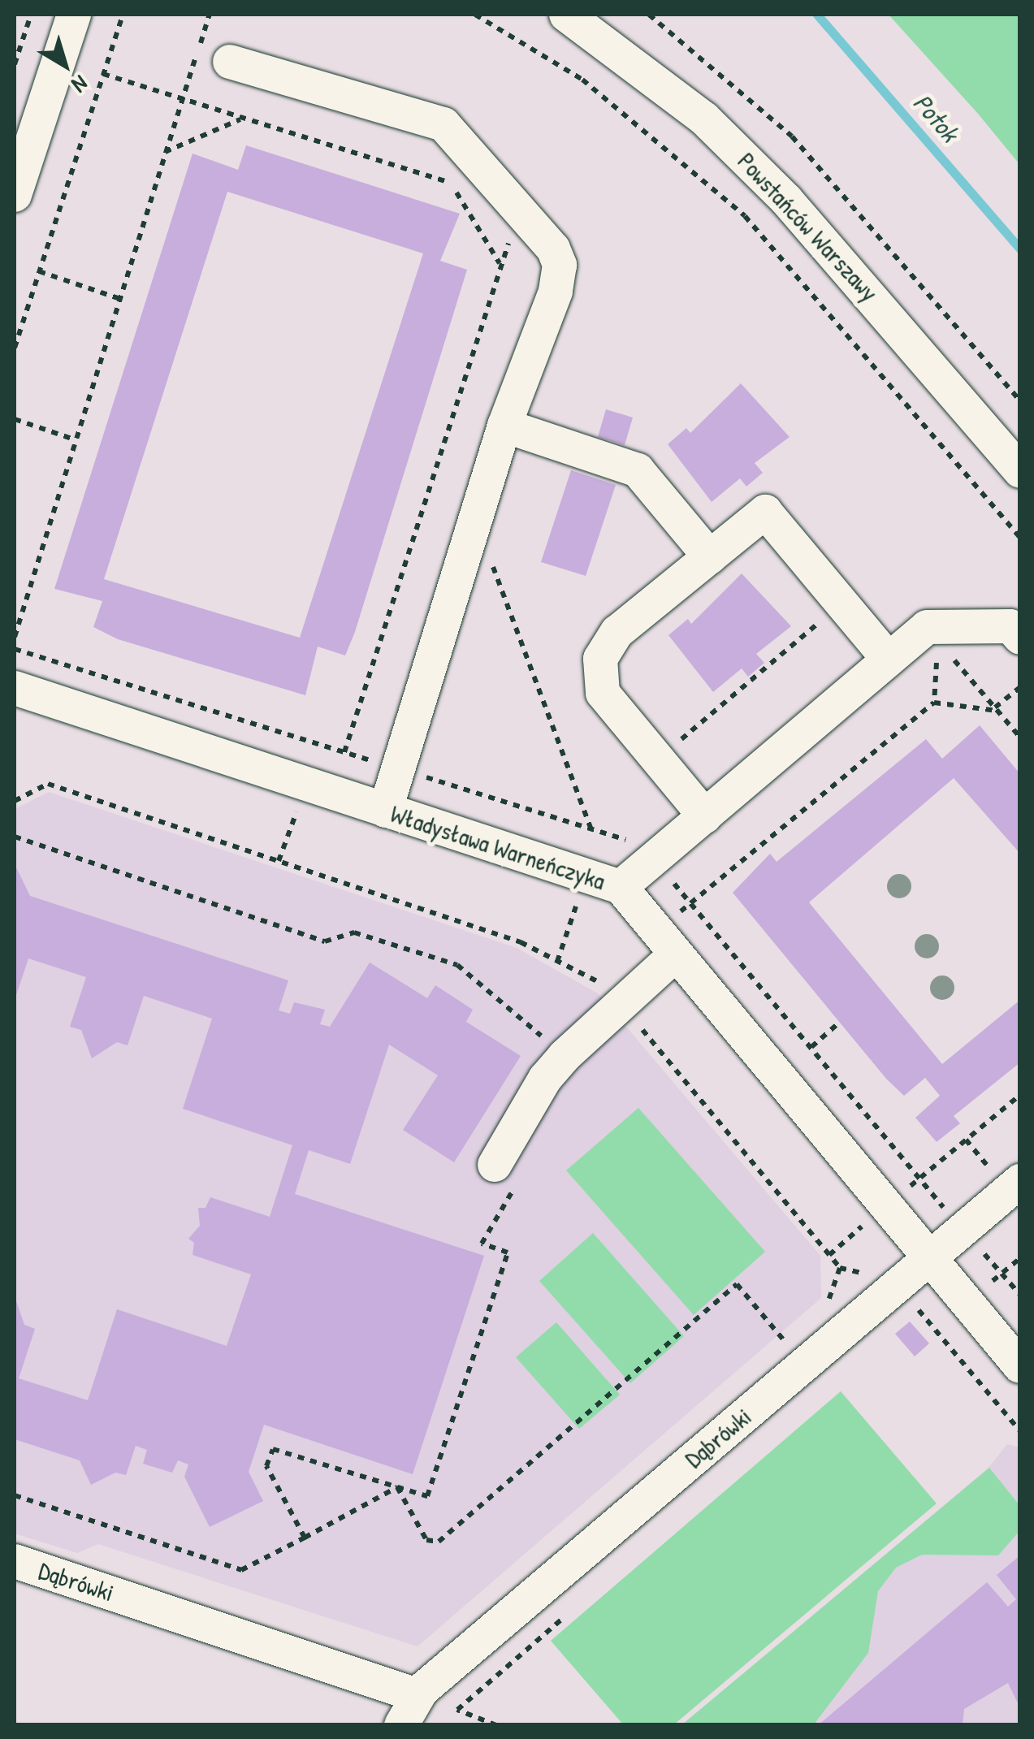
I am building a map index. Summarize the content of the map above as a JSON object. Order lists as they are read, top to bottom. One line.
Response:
{"streets":{"street":["Powstańców Warszawy","Władysława Warneńczyka","Dąbrówki"]},"crossings":[["Władysława Warneńczyka","Dąbrówki"]],"water":["Potok"],"north":"bottom right"}
